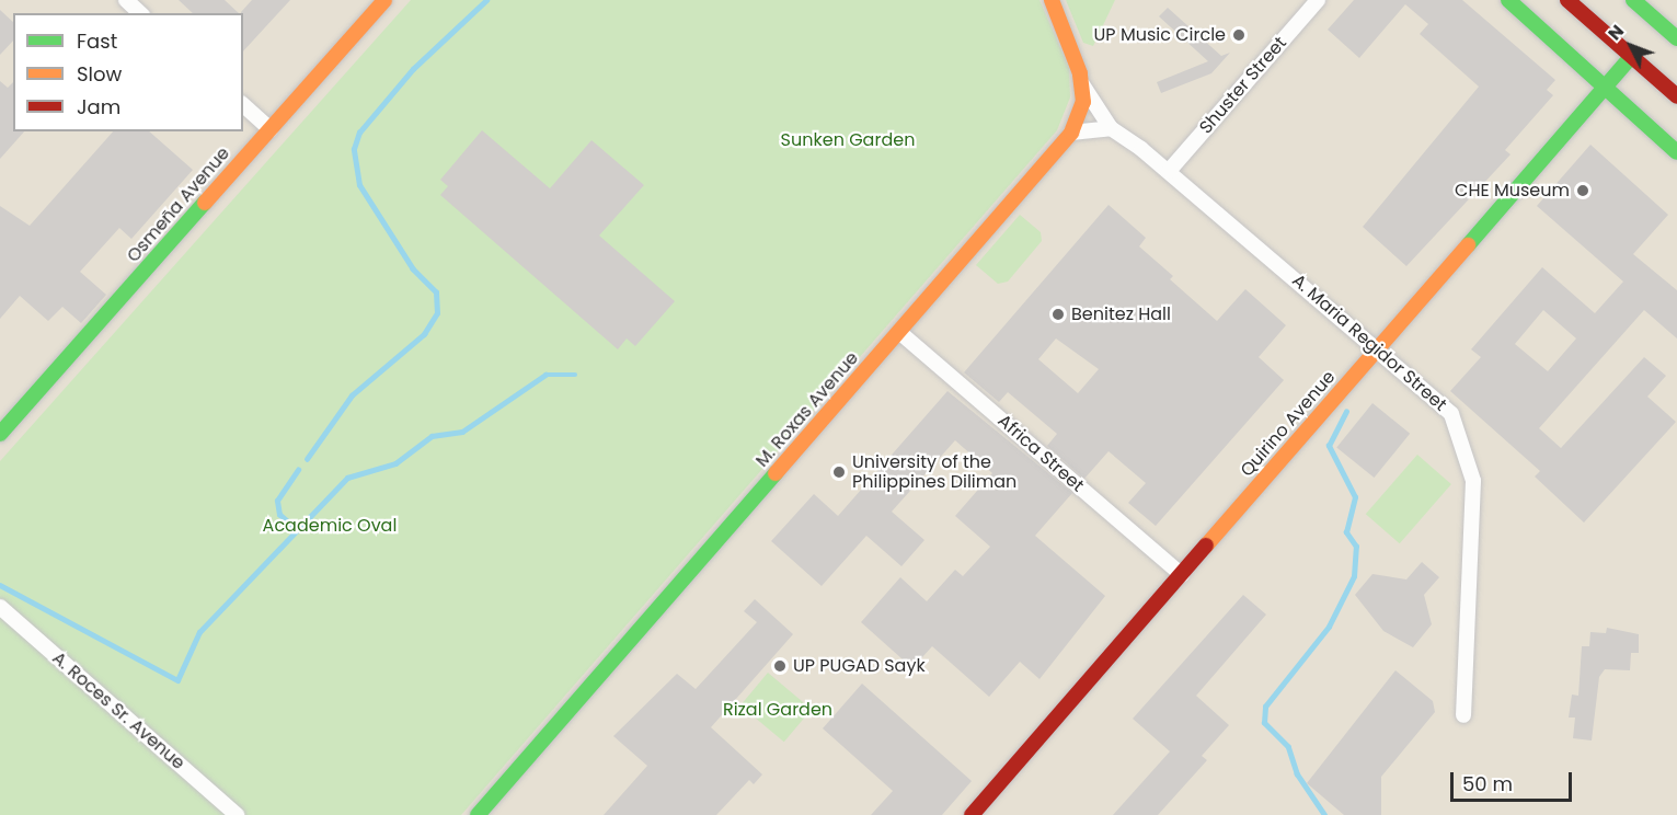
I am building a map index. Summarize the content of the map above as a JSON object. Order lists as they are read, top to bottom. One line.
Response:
{"streets":{"street":["Shuster Street","Osmeña Avenue","A. Maria Regidor Street","M. Roxas Avenue","Quirino Avenue","Africa Street","A. Roces Sr. Avenue"]},"crossings":[["Shuster Street","A. Maria Regidor Street"],["A. Maria Regidor Street","M. Roxas Avenue"],["A. Maria Regidor Street","Quirino Avenue"],["M. Roxas Avenue","Africa Street"],["Quirino Avenue","Africa Street"]],"parks":["Sunken Garden","Academic Oval","Rizal Garden"],"places":["UP Music Circle","CHE Museum","Benitez Hall","University of the Philippines Diliman","UP PUGAD Sayk"],"legend":["Fast","Slow","Jam"],"scale_bar":"50 m","north":"top left"}
